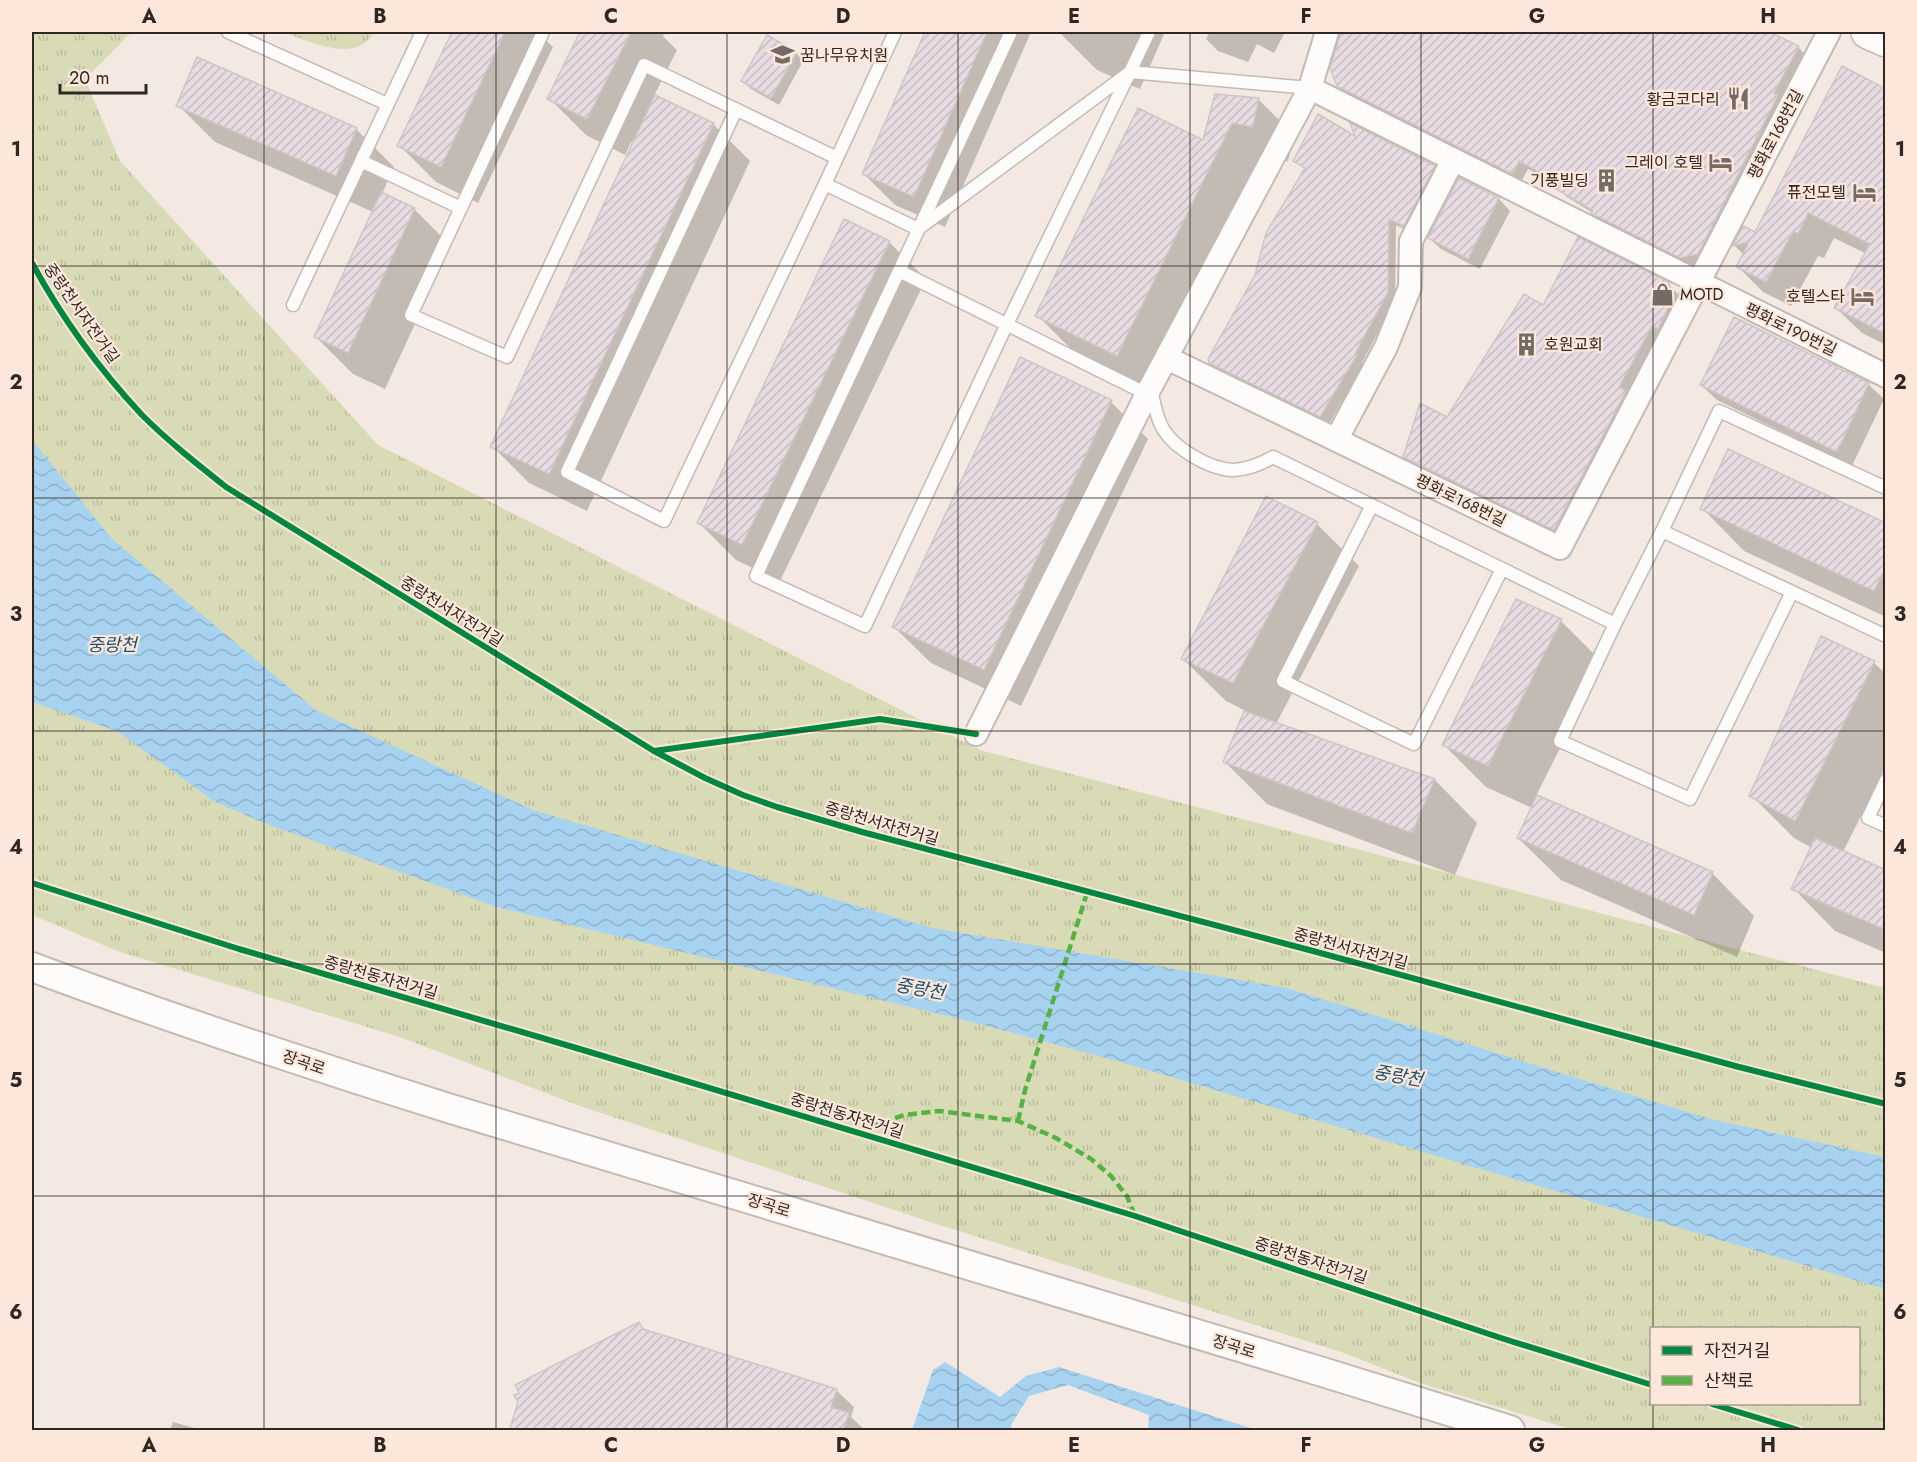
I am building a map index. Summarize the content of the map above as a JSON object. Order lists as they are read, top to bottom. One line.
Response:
{"streets":{"street":["평화로168번길","평화로190번길","장곡로"],"cycle path":["중랑천서자전거길","중랑천동자전거길"]},"crossings":[["평화로168번길","평화로190번길"]],"water":["중랑천"],"places":{"school or university":["꿈나무유치원"],"restaurant":["황금코다리"],"hotel":["그레이 호텔","퓨전모텔","호텔스타"],"building":["기풍빌딩","호원교회"],"shop":["MOTD"]},"legend":["자전거길","산책로"],"scale_bar":"20 m","grid":{"columns":["A","B","C","D","E","F","G","H"],"rows":["1","2","3","4","5","6"]}}
